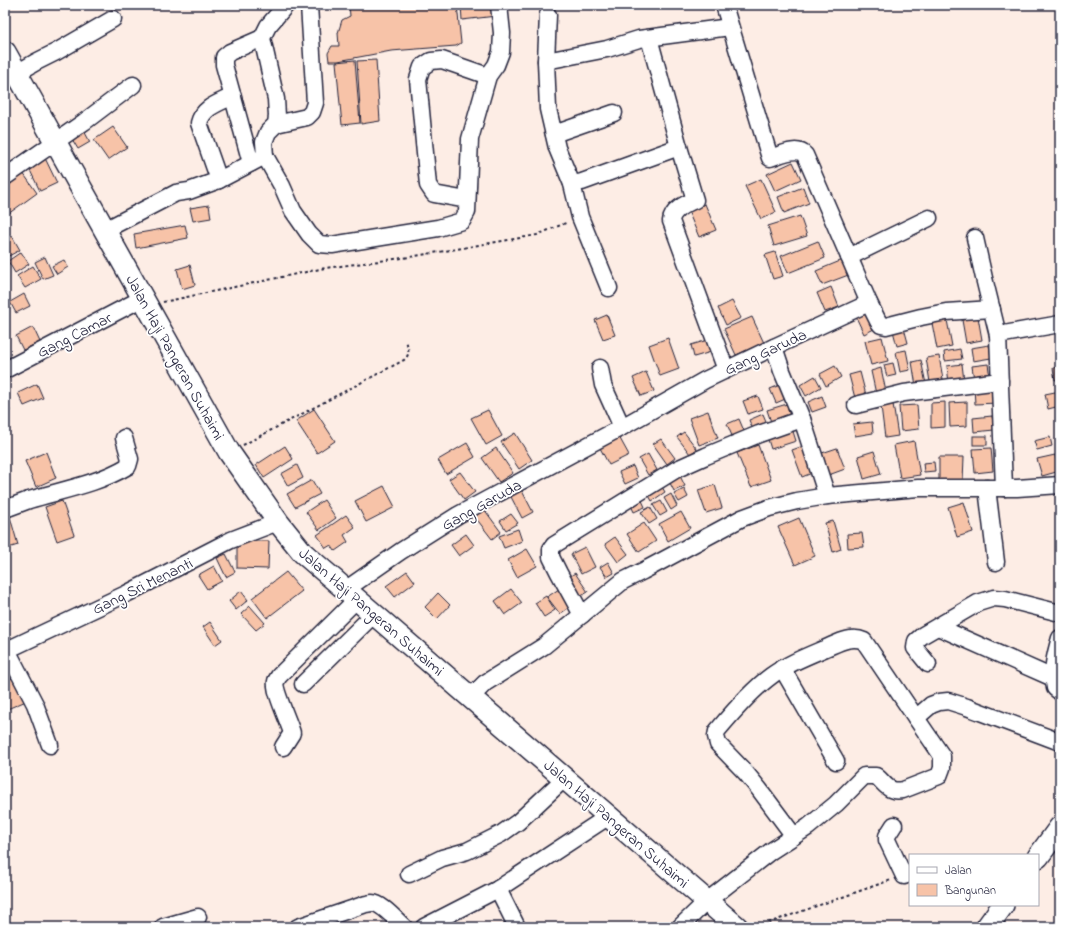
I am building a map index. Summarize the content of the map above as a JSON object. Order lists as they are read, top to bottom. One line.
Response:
{"streets":{"main road":["Jalan Haji Pangeran Suhaimi"],"street":["Gang Camar","Gang Garuda","Gang Sri Menanti"]},"crossings":[["Gang Camar","Jalan Haji Pangeran Suhaimi"],["Gang Garuda","Jalan Haji Pangeran Suhaimi"],["Jalan Haji Pangeran Suhaimi","Gang Sri Menanti"]],"legend":["Jalan","Bangunan"]}
